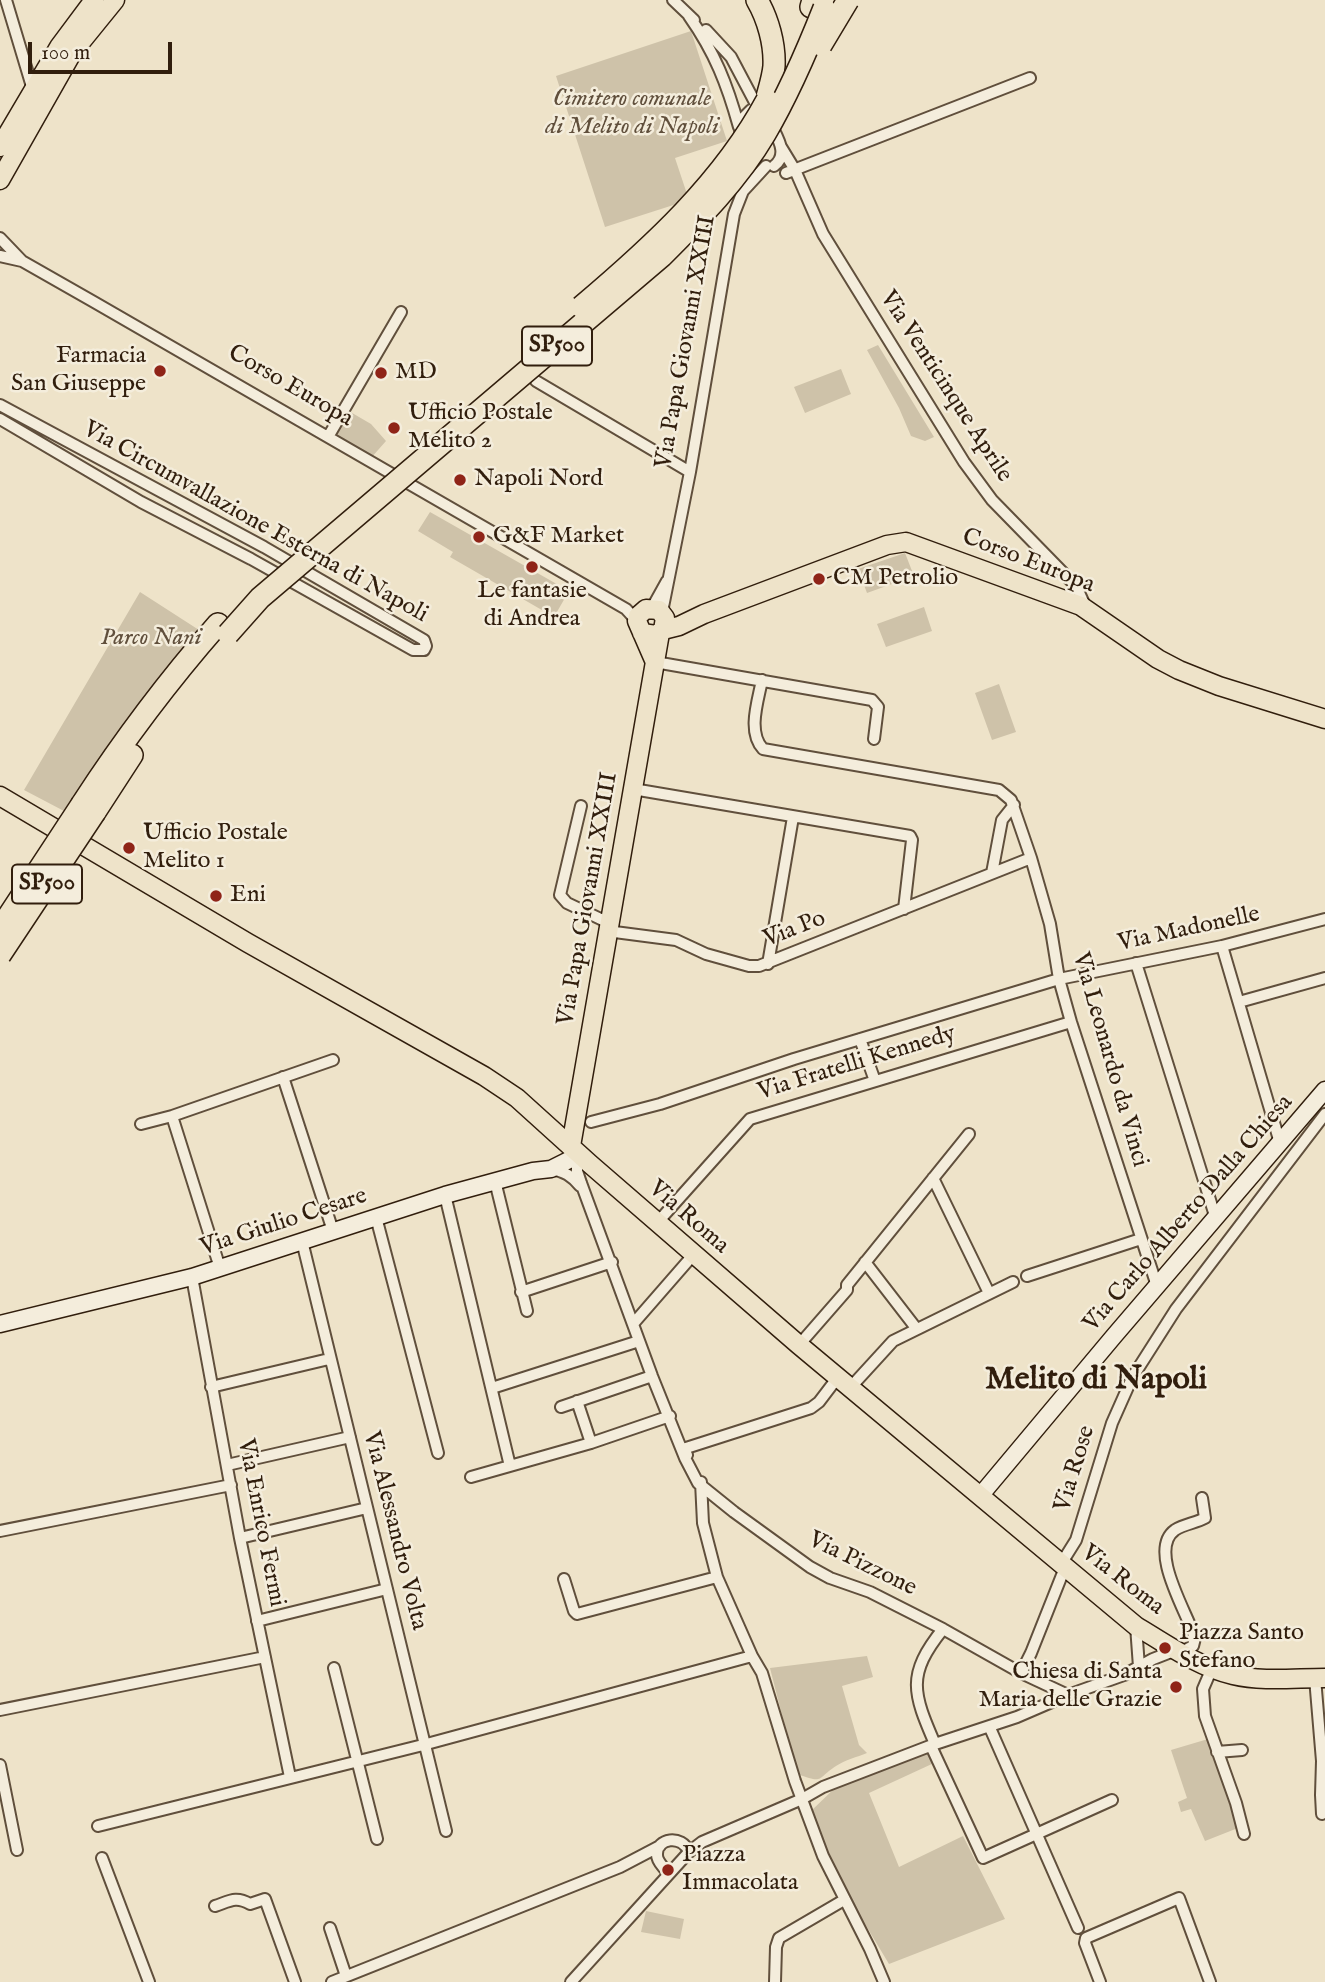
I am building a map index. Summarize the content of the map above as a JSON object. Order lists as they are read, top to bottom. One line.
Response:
{"streets":{"highway":["SP500"],"main road":["Via Papa Giovanni XXIII","Corso Europa","Via Roma"],"street":["Via Venticinque Aprile","Via Circumvallazione Esterna di Napoli","Via Po","Via Madonelle","Via Leonardo da Vinci","Via Fratelli Kennedy","Via Carlo Alberto Dalla Chiesa","Via Giulio Cesare","Via Rose","Via Enrico Fermi","Via Alessandro Volta","Via Pizzone"]},"crossings":[["Via Papa Giovanni XXIII","SP500"],["Via Papa Giovanni XXIII","Corso Europa"],["Via Papa Giovanni XXIII","Via Venticinque Aprile"],["Via Papa Giovanni XXIII","Via Po"],["Via Papa Giovanni XXIII","Via Roma"],["Via Papa Giovanni XXIII","Via Giulio Cesare"],["SP500","Via Venticinque Aprile"],["Via Po","Via Leonardo da Vinci"],["Via Madonelle","Via Leonardo da Vinci"],["Via Leonardo da Vinci","Via Fratelli Kennedy"],["Via Leonardo da Vinci","Via Carlo Alberto Dalla Chiesa"],["Via Fratelli Kennedy","Via Roma"],["Via Carlo Alberto Dalla Chiesa","Via Roma"],["Via Roma","Via Giulio Cesare"],["Via Roma","Via Rose"],["Via Giulio Cesare","Via Enrico Fermi"],["Via Giulio Cesare","Via Alessandro Volta"],["Via Rose","Via Pizzone"]],"districts":["Melito di Napoli"],"parks":["Cimitero comunale di Melito di Napoli","Parco Nani"],"places":["Farmacia San Giuseppe","MD","Ufficio Postale Melito 2","Napoli Nord","G&F Market","Le fantasie di Andrea","CM Petrolio","Ufficio Postale Melito 1","Eni","Piazza Santo Stefano","Chiesa di Santa Maria delle Grazie","Piazza Immacolata"],"scale_bar":"100 m"}
